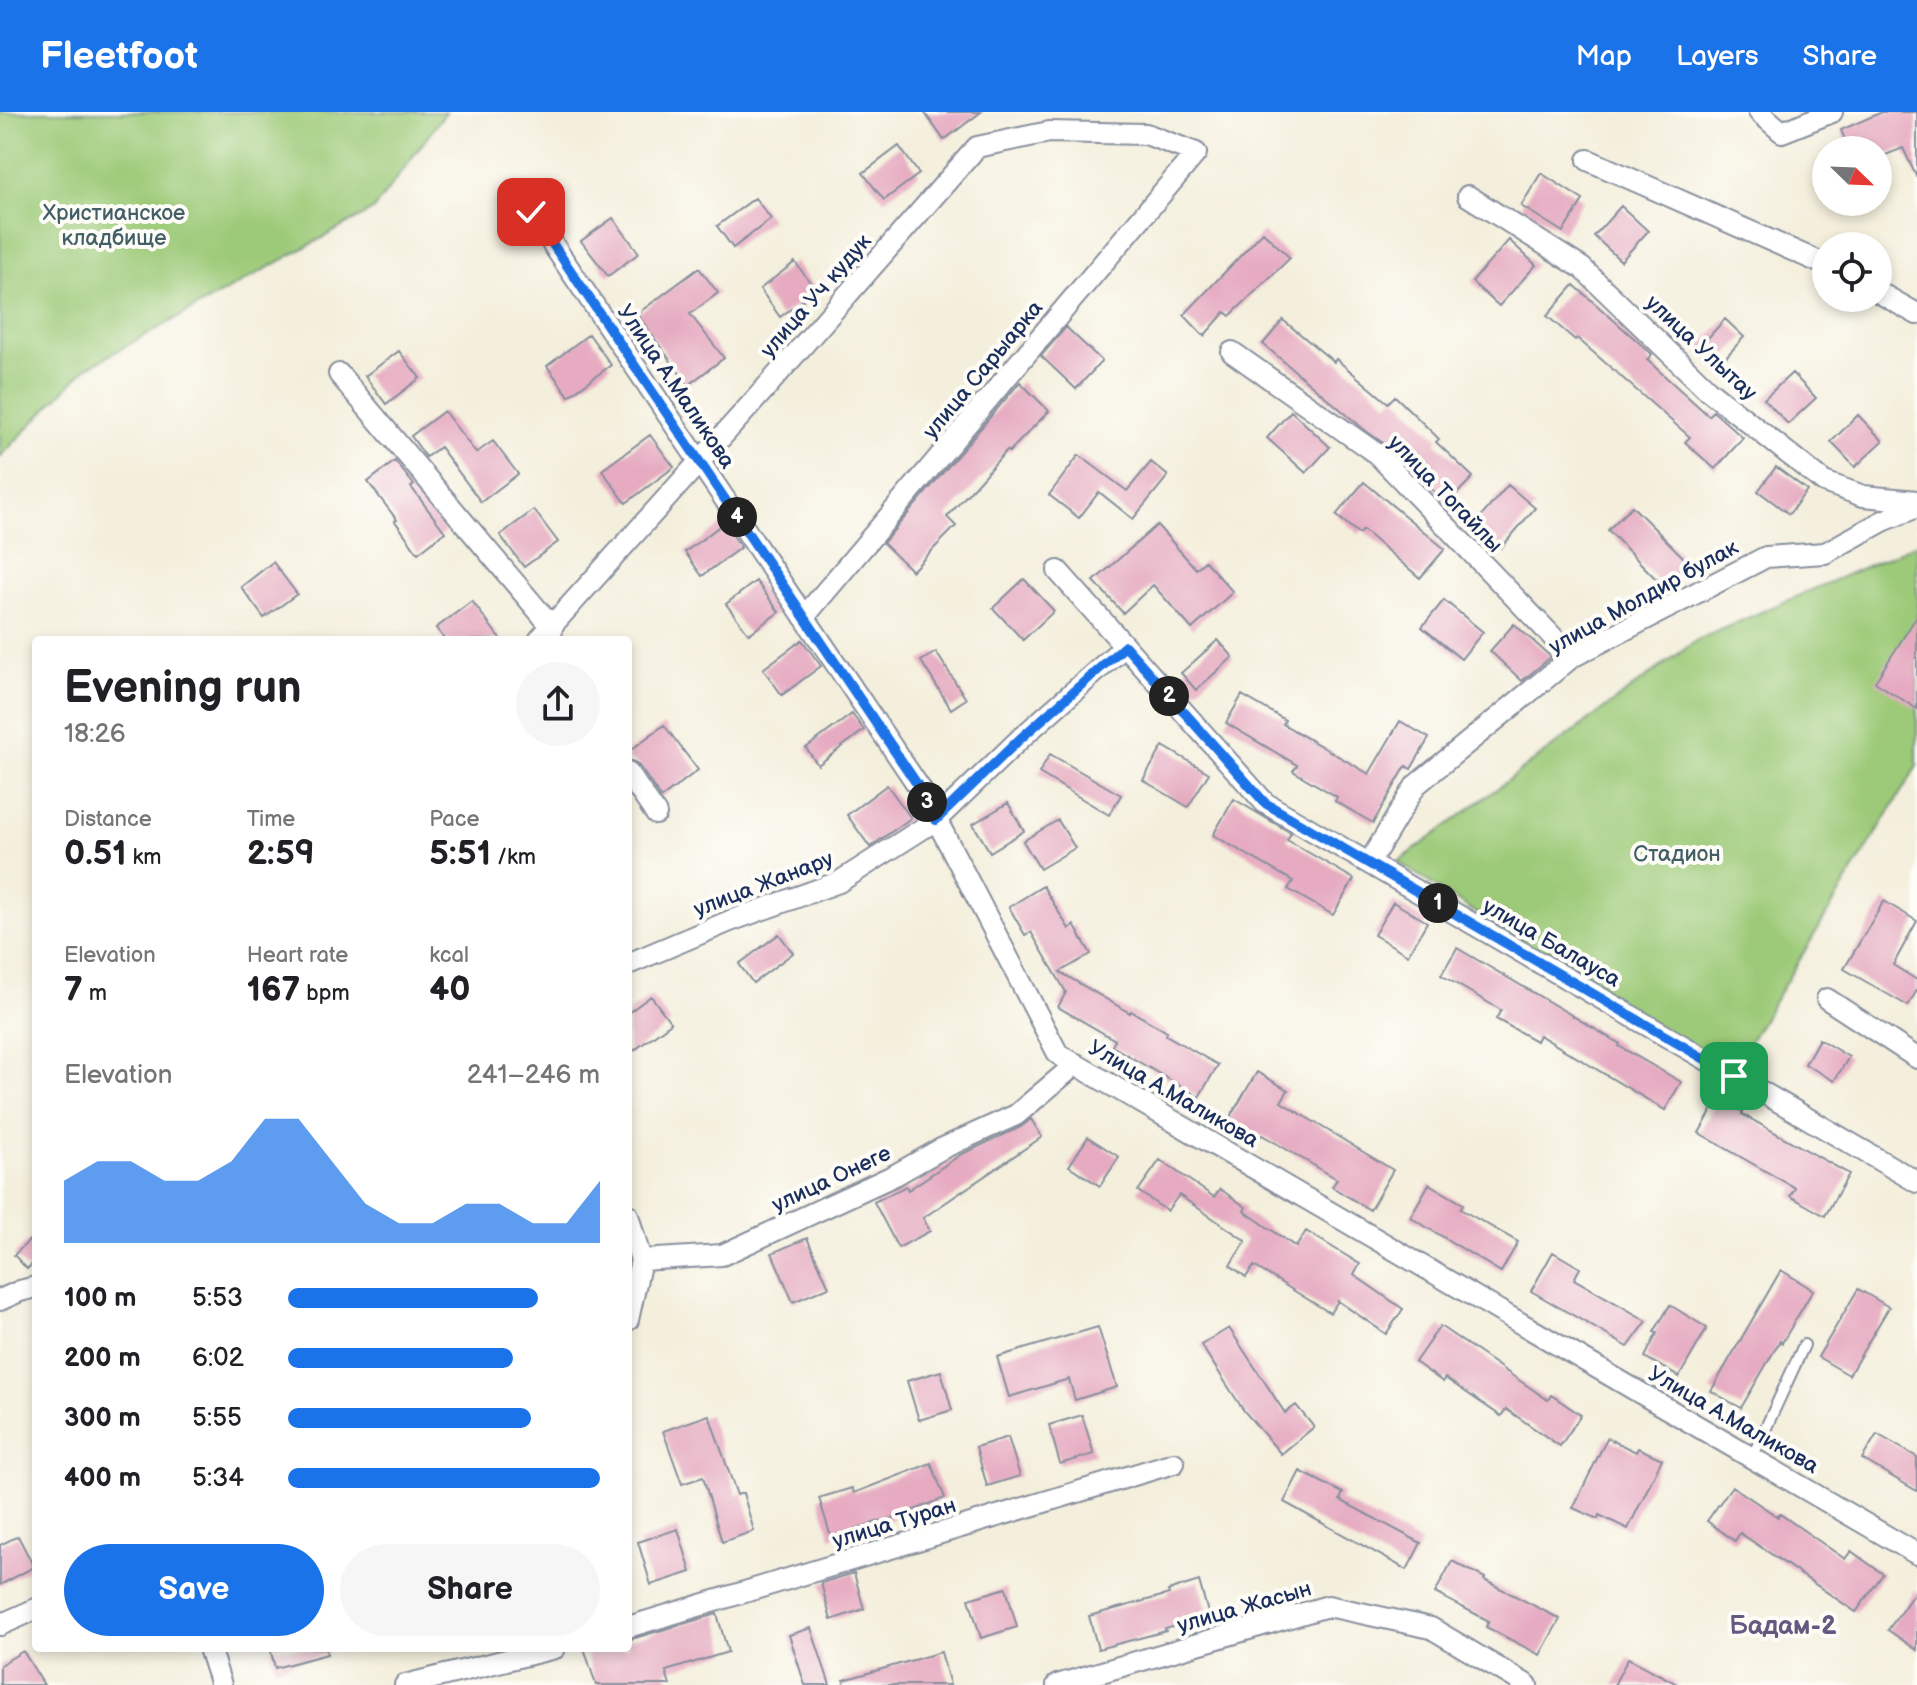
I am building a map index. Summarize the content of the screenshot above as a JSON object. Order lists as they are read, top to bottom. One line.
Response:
{"streets":{"street":["улица Уч кудук","улица Улытау","улица Сарыарка","Улица А.Маликова","улица Тогайлы","улица Молдир булак","улица Жанару","улица Балауса","улица Онеге","улица Туран","улица Жасын"]},"crossings":[["улица Уч кудук","улица Сарыарка"],["улица Уч кудук","Улица А.Маликова"],["улица Сарыарка","Улица А.Маликова"],["Улица А.Маликова","улица Жанару"],["Улица А.Маликова","улица Онеге"],["улица Тогайлы","улица Молдир булак"],["улица Молдир булак","улица Балауса"],["улица Жанару","улица Балауса"]],"districts":["Бадам-2"],"parks":["Христианское кладбище","Стадион"],"north":"bottom right","page":{"header":"Fleetfoot","nav":["Map","Layers","Share"],"pins":["4","2","3","1"],"heading":["Evening run","18:26"],"stats":[["Distance","0.51 km"],["Time","2:59"],["Pace","5:51 /km"],["Elevation","7 m"],["Heart rate","167 bpm"],["kcal","40"]],"chart":["Elevation","241–246 m"],"list":[{"name":"100 m","note":"5:53"},{"name":"200 m","note":"6:02"},{"name":"300 m","note":"5:55"},{"name":"400 m","note":"5:34"}],"buttons":["Save","Share"]}}
